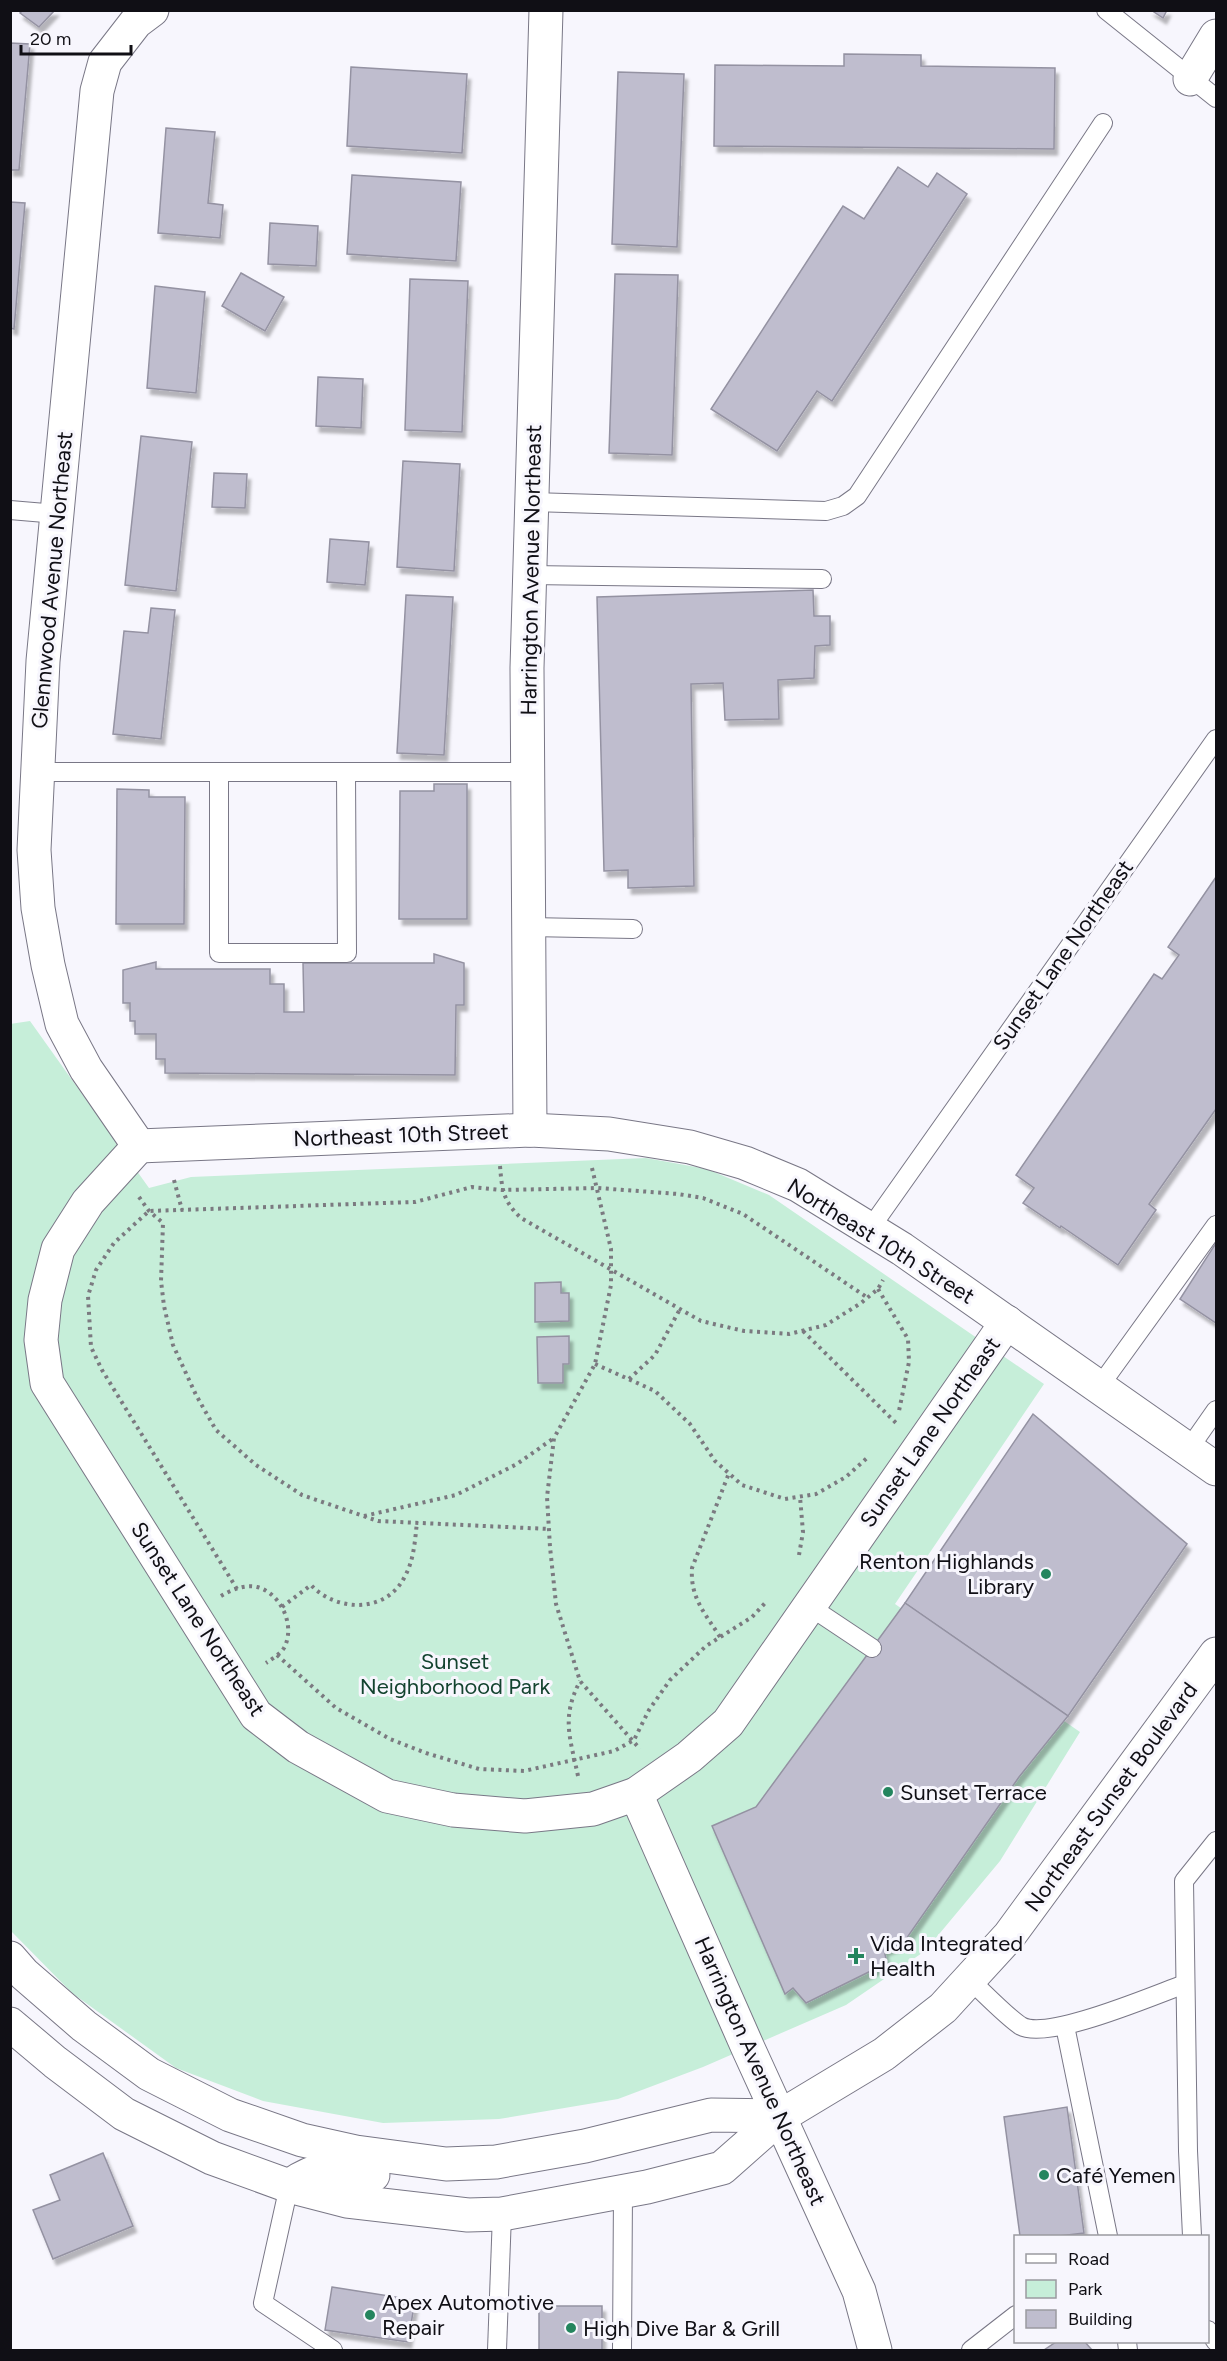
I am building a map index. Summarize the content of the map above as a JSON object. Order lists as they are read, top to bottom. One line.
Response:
{"streets":{"street":["Harrington Avenue Northeast","Glennwood Avenue Northeast","Sunset Lane Northeast","Northeast 10th Street","Northeast Sunset Boulevard"]},"crossings":[["Harrington Avenue Northeast","Sunset Lane Northeast"],["Harrington Avenue Northeast","Northeast 10th Street"],["Harrington Avenue Northeast","Northeast Sunset Boulevard"],["Glennwood Avenue Northeast","Sunset Lane Northeast"],["Glennwood Avenue Northeast","Northeast 10th Street"],["Sunset Lane Northeast","Northeast 10th Street"]],"parks":["Sunset Neighborhood Park"],"places":{"other":["Renton Highlands Library","Sunset Terrace","Café Yemen","Apex Automotive Repair","High Dive Bar & Grill"],"health":["Vida Integrated Health"]},"legend":["Road","Park","Building"],"scale_bar":"20 m"}
